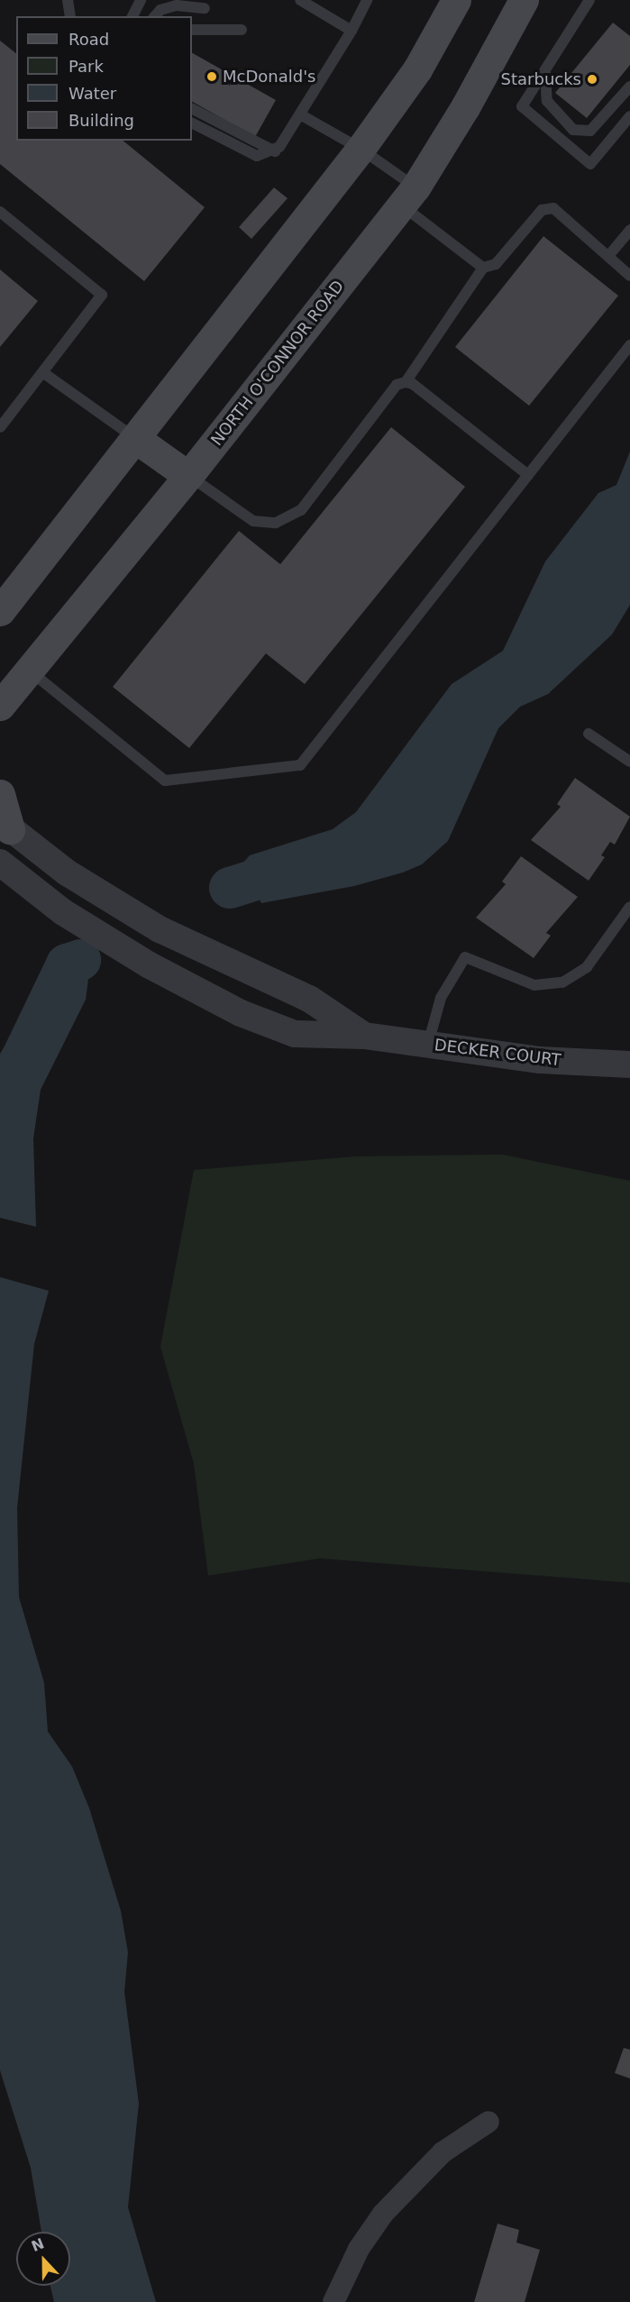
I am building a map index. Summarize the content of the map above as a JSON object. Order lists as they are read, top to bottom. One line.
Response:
{"streets":{"main road":["NORTH O'CONNOR ROAD"],"street":["DECKER COURT"]},"places":["McDonald's","Starbucks"],"legend":["Road","Park","Water","Building"],"north":"top"}
